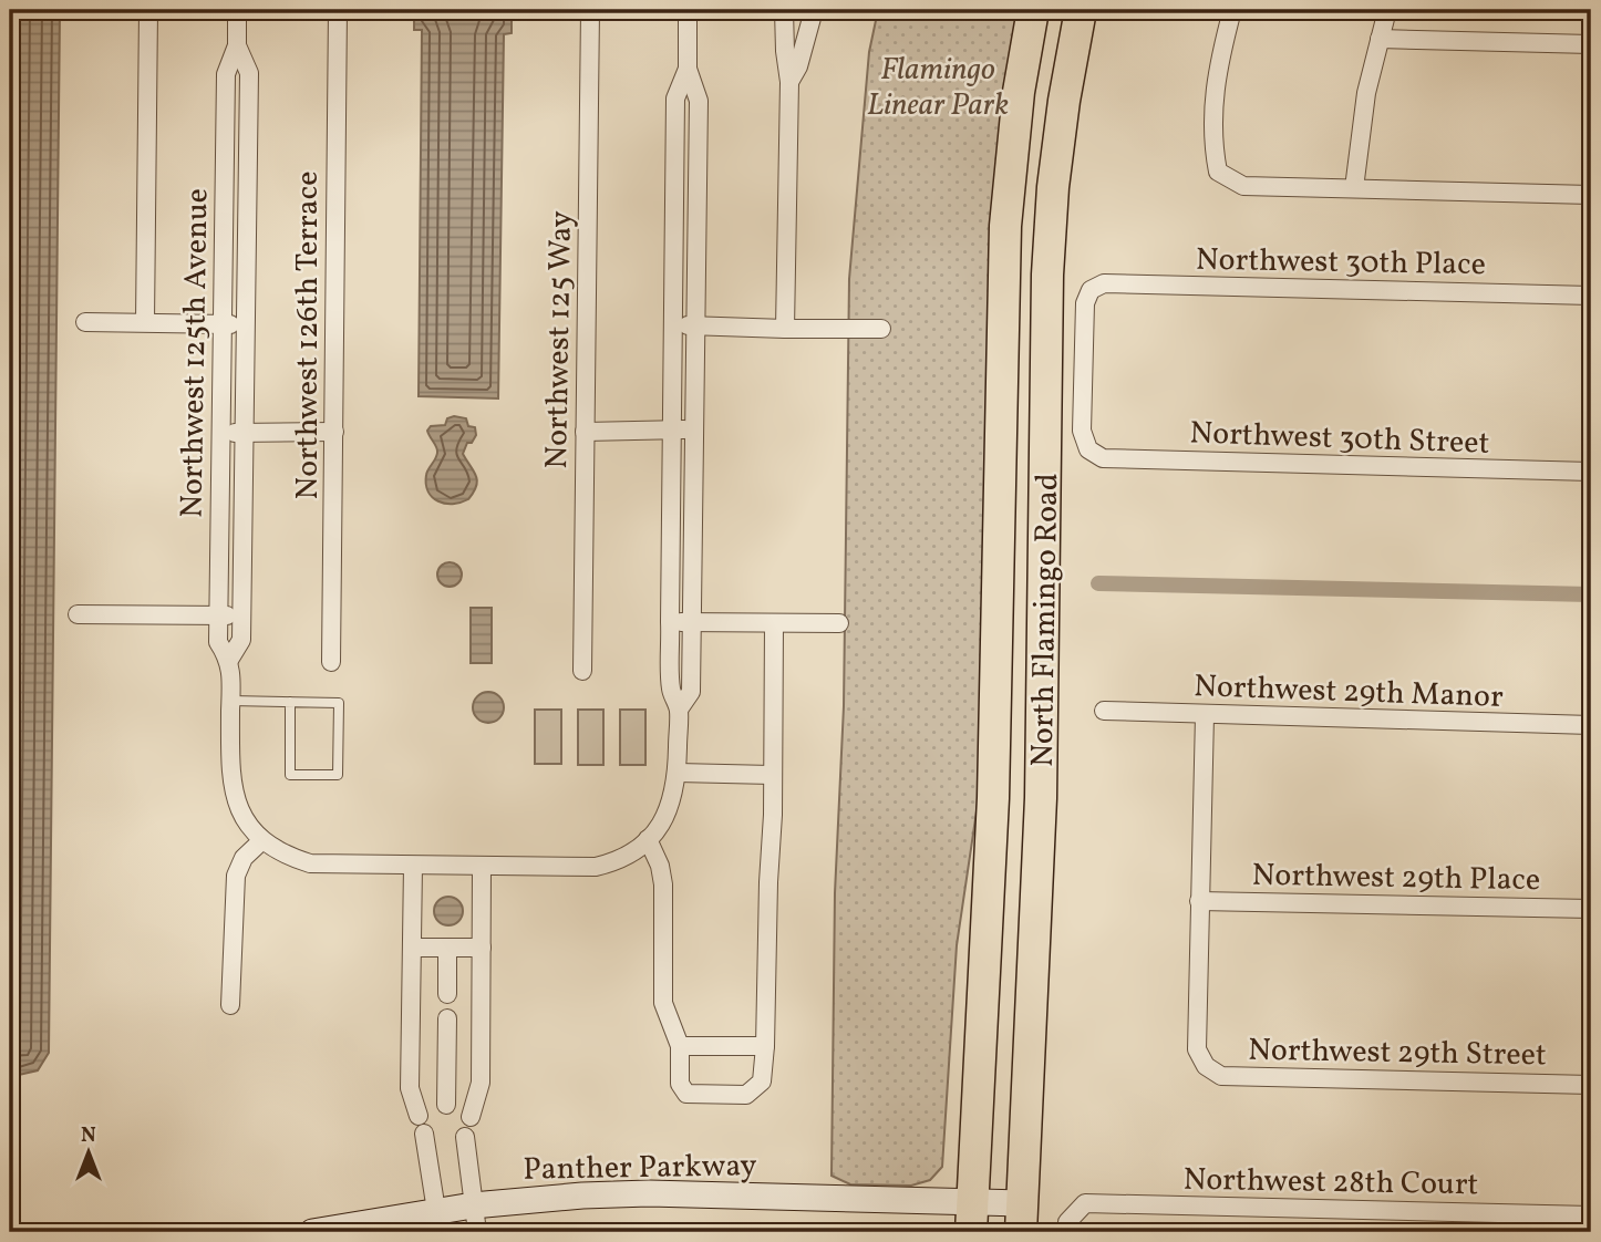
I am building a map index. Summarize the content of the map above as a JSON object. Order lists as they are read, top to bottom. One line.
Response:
{"streets":{"highway":["North Flamingo Road"],"main road":["Panther Parkway"],"street":["Northwest 30th Place","Northwest 126th Terrace","Northwest 125 Way","Northwest 125th Avenue","Northwest 30th Street","Northwest 29th Manor","Northwest 29th Place","Northwest 29th Street","Northwest 28th Court"]},"crossings":[["Northwest 30th Place","Northwest 30th Street"],["North Flamingo Road","Panther Parkway"],["Northwest 29th Place","Northwest 29th Street"]],"parks":["Flamingo Linear Park"],"north":"top"}
